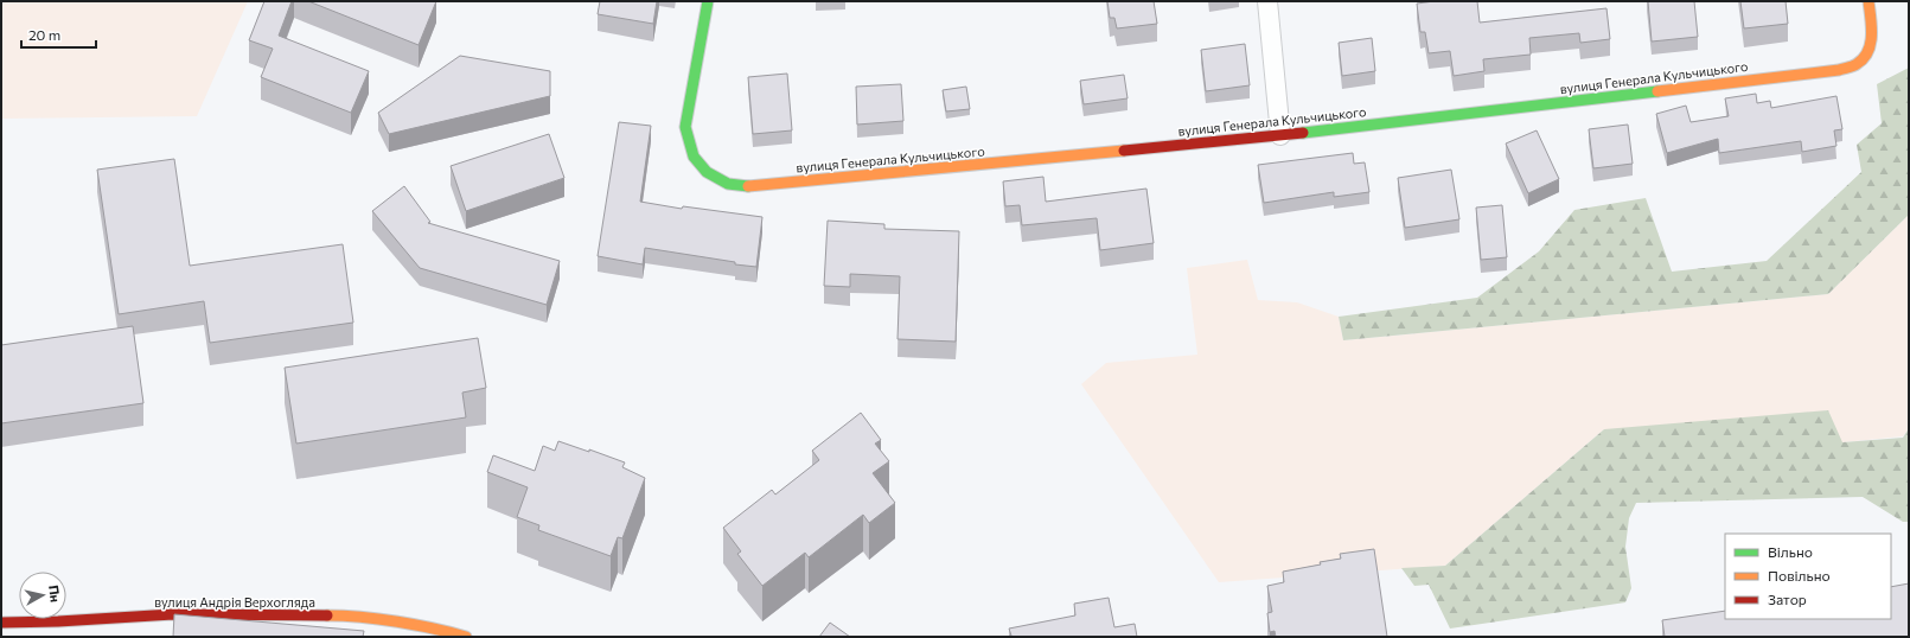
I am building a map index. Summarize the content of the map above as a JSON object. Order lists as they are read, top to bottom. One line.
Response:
{"streets":{"street":["вулиця Генерала Кульчицького","вулиця Андрія Верхогляда"]},"legend":["Вільно","Повільно","Затор"],"scale_bar":"20 m","north":"right"}
